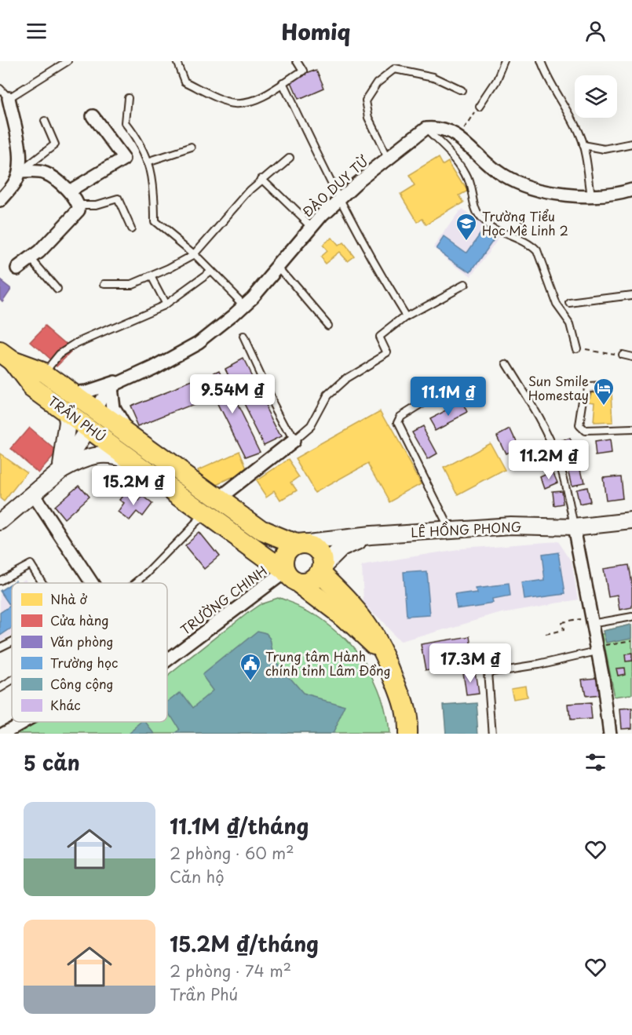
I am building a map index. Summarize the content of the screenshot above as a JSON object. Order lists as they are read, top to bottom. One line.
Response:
{"streets":{"main road":["TRẦN PHÚ"],"street":["ĐÀO DUY TỪ","LÊ HỒNG PHONG","TRƯỜNG CHINH"]},"crossings":[["ĐÀO DUY TỪ","TRẦN PHÚ"],["TRẦN PHÚ","LÊ HỒNG PHONG"],["TRẦN PHÚ","TRƯỜNG CHINH"],["LÊ HỒNG PHONG","TRƯỜNG CHINH"]],"places":{"school or university":["Trường Tiểu Học Mê Linh 2"],"hotel":["Sun Smile Homestay"],"public building":["Trung tâm Hành chính tỉnh Lâm Đồng"]},"legend":["Nhà ở","Cửa hàng","Văn phòng","Trường học","Công cộng","Khác"],"page":{"header":"Homiq","price":["9.54M ₫","11.1M ₫","11.2M ₫","15.2M ₫","17.3M ₫"],"heading":"5 căn","list":[{"name":"11.1M ₫/tháng","note":"2 phòng · 60 m² · Căn hộ"},{"name":"15.2M ₫/tháng","note":"2 phòng · 74 m² · Trần Phú"}]}}
